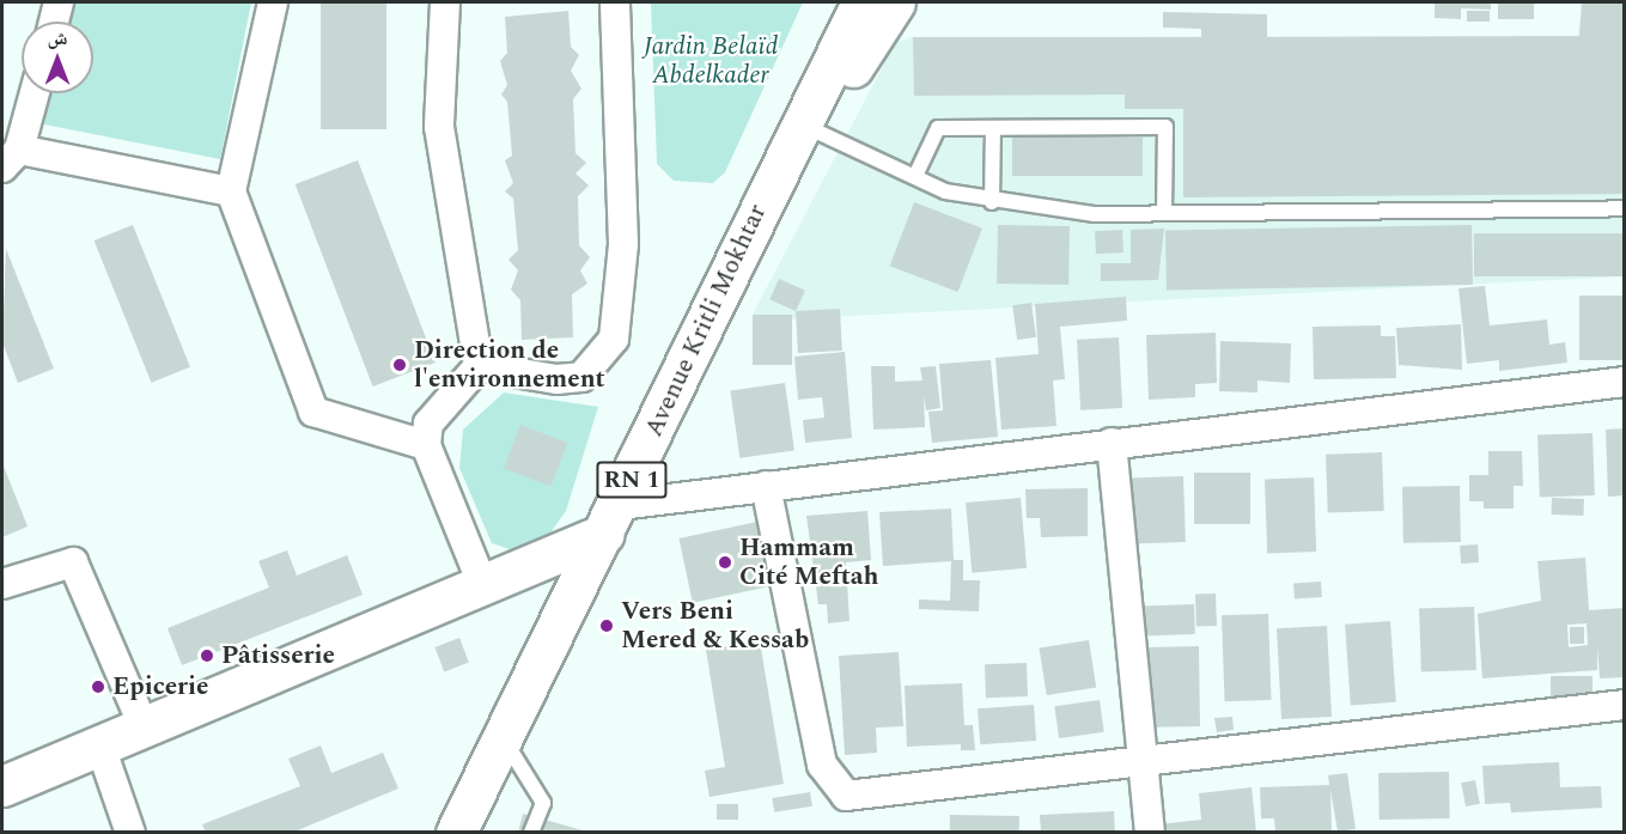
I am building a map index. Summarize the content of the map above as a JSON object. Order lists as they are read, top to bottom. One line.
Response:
{"streets":{"main road":["Avenue Kritli Mokhtar","RN 1"]},"crossings":[["Avenue Kritli Mokhtar","RN 1"]],"parks":["Jardin Belaïd Abdelkader"],"places":["Direction de l'environnement","Hammam Cité Meftah","Vers Beni Mered & Kessab","Pâtisserie","Epicerie"],"north":"top"}
